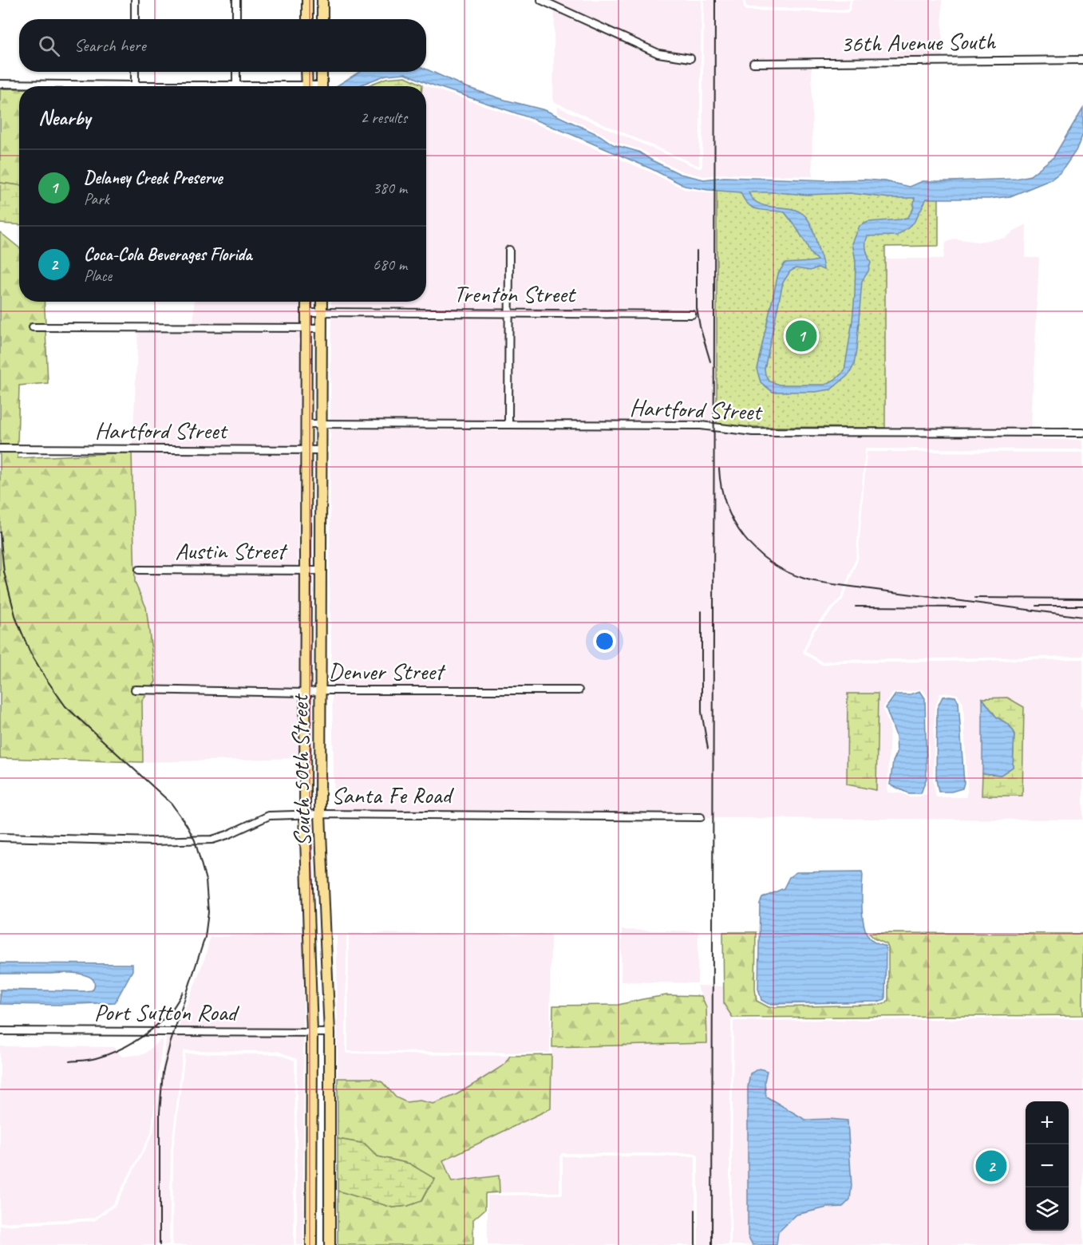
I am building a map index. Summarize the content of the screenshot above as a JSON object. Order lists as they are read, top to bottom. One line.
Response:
{"streets":{"main road":["South 50th Street"],"street":["36th Avenue South","Trenton Street","Hartford Street","Austin Street","Denver Street","Santa Fe Road","Port Sutton Road"]},"crossings":[["Trenton Street","South 50th Street"],["Hartford Street","South 50th Street"],["Austin Street","South 50th Street"],["Denver Street","South 50th Street"],["South 50th Street","Santa Fe Road"],["South 50th Street","Port Sutton Road"]],"page":{"search":"Search here","heading":["Nearby","2 results"],"list":[{"mark":"1","name":"Delaney Creek Preserve","note":"Park","value":"380 m"},{"mark":"2","name":"Coca-Cola Beverages Florida","note":"Place","value":"680 m"}],"pins":["1","2"],"map_buttons":["+","−"]}}
